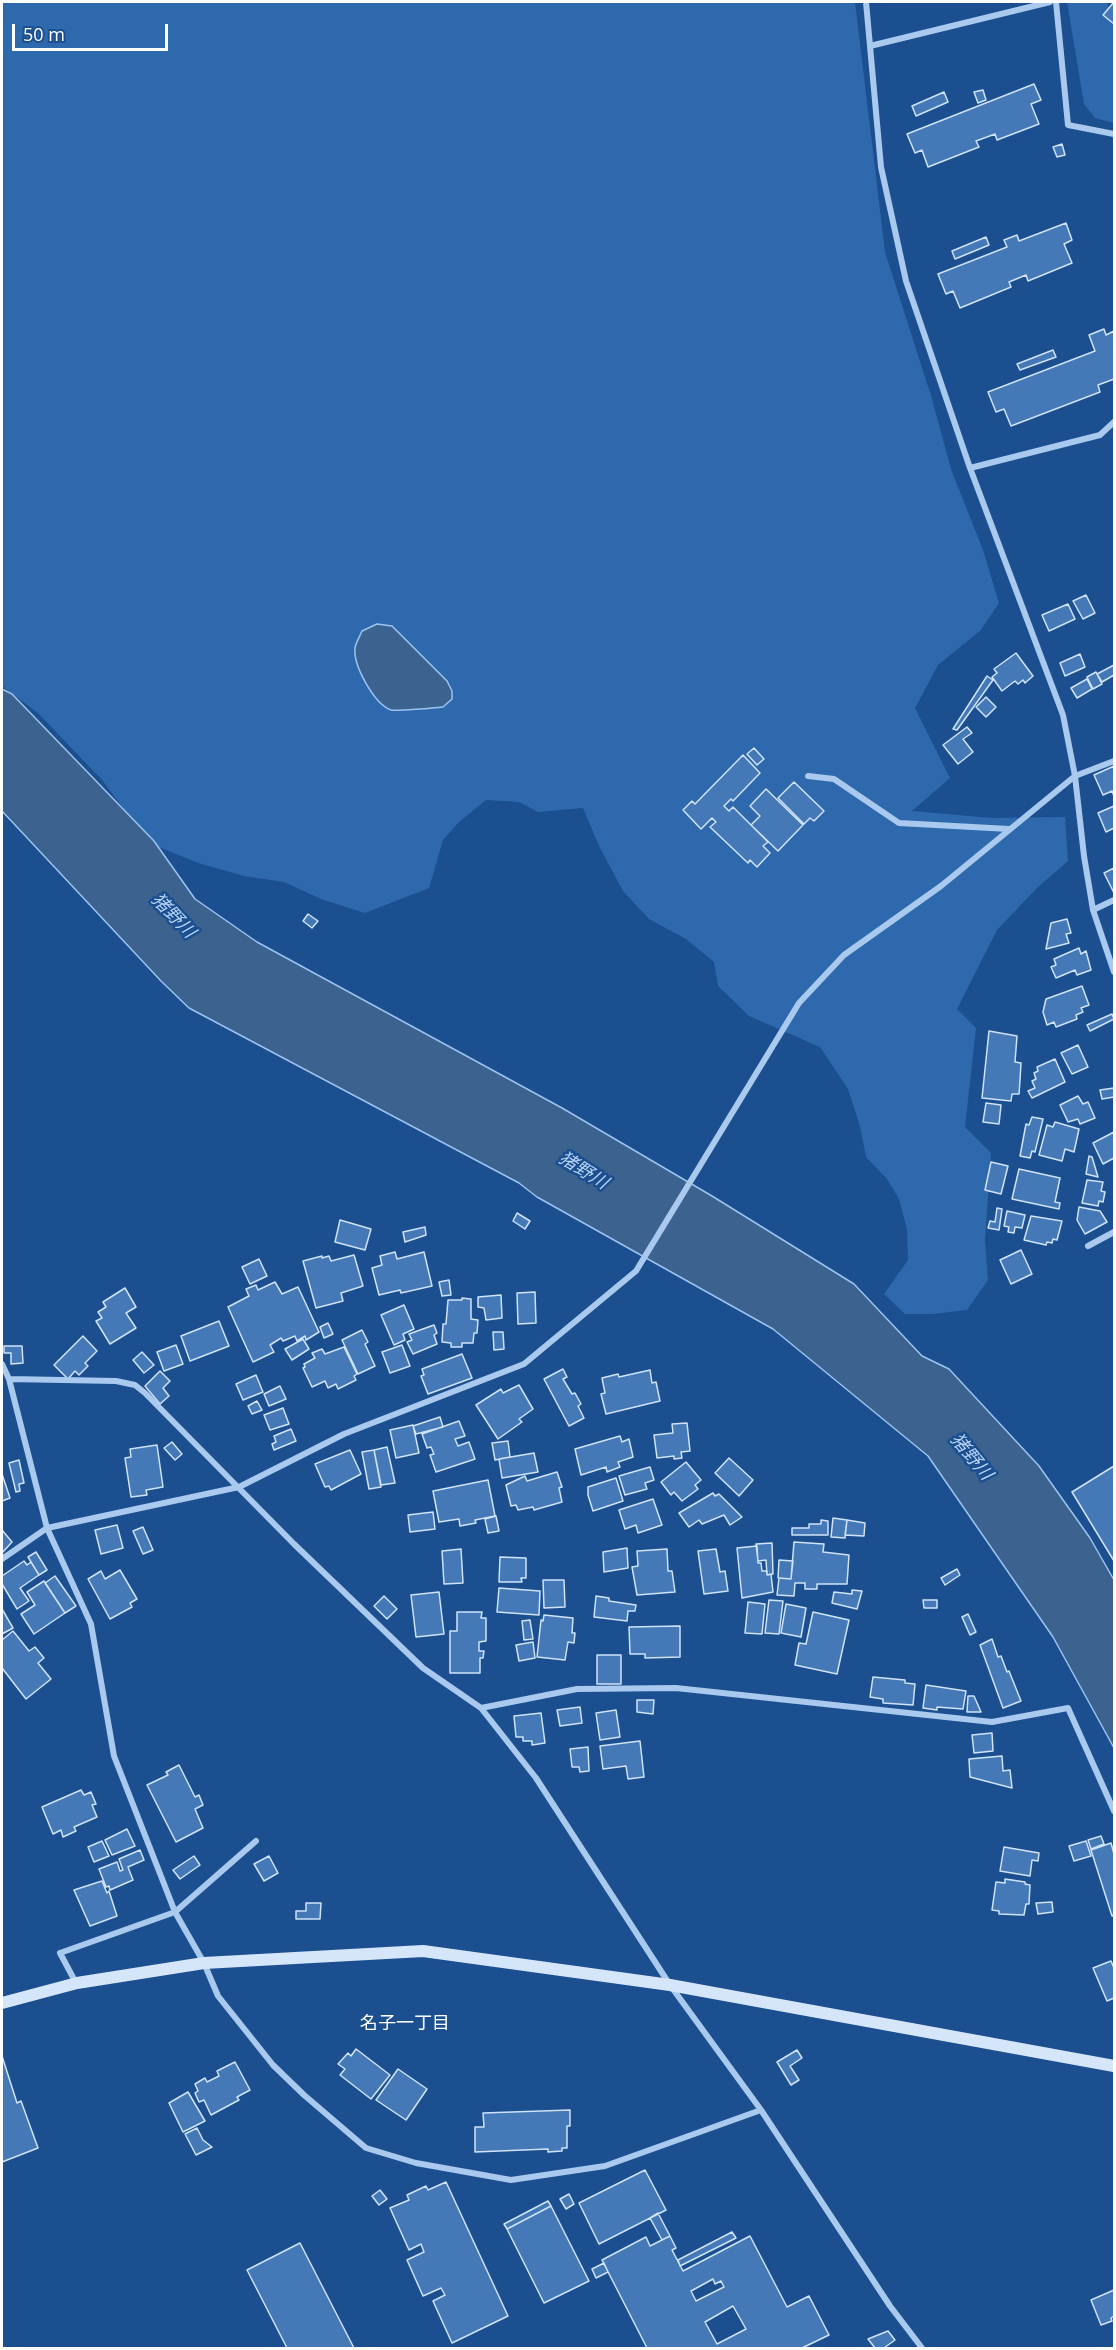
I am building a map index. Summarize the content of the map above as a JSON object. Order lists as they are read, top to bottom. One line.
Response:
{"districts":["名子一丁目"],"water":["猪野川"],"scale_bar":"50 m"}
